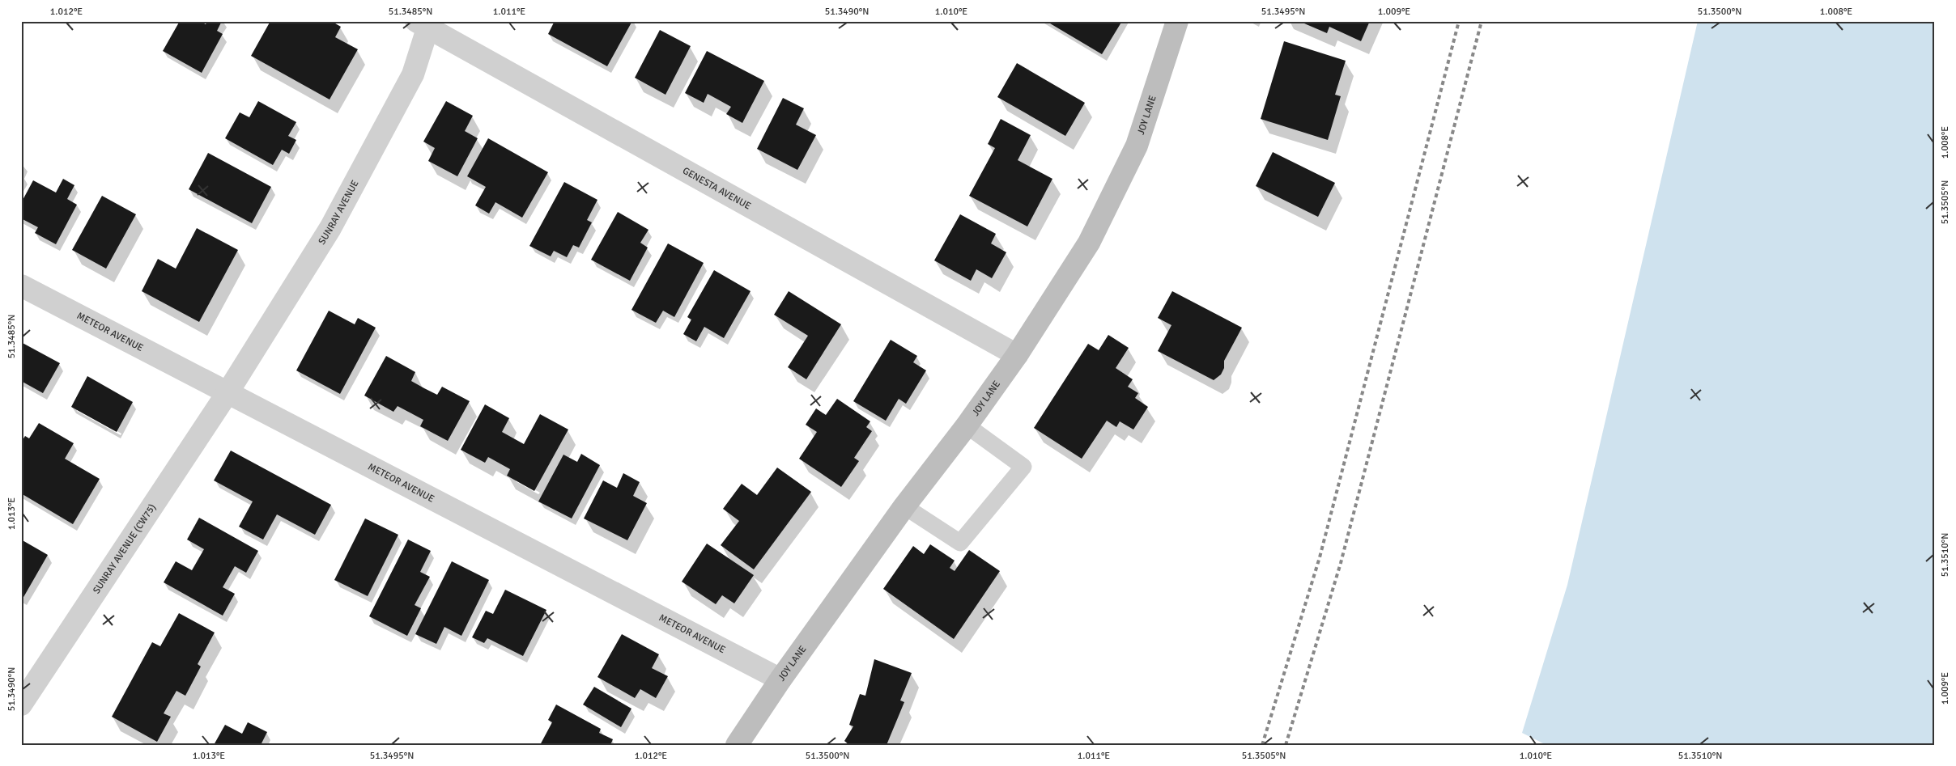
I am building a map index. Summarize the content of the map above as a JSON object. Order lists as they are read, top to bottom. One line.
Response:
{"streets":{"street":["JOY LANE","GENESTA AVENUE","SUNRAY AVENUE","METEOR AVENUE","SUNRAY AVENUE (CW75)"]},"crossings":[["JOY LANE","GENESTA AVENUE"],["JOY LANE","METEOR AVENUE"],["GENESTA AVENUE","SUNRAY AVENUE"],["SUNRAY AVENUE","METEOR AVENUE"],["SUNRAY AVENUE","SUNRAY AVENUE (CW75)"],["METEOR AVENUE","SUNRAY AVENUE (CW75)"]],"coordinates":["1.012°E","51.3485°N","1.011°E","51.3490°N","1.010°E","51.3495°N","1.009°E","51.3500°N","1.008°E","51.3505°N","1.013°E","51.3510°N"]}
